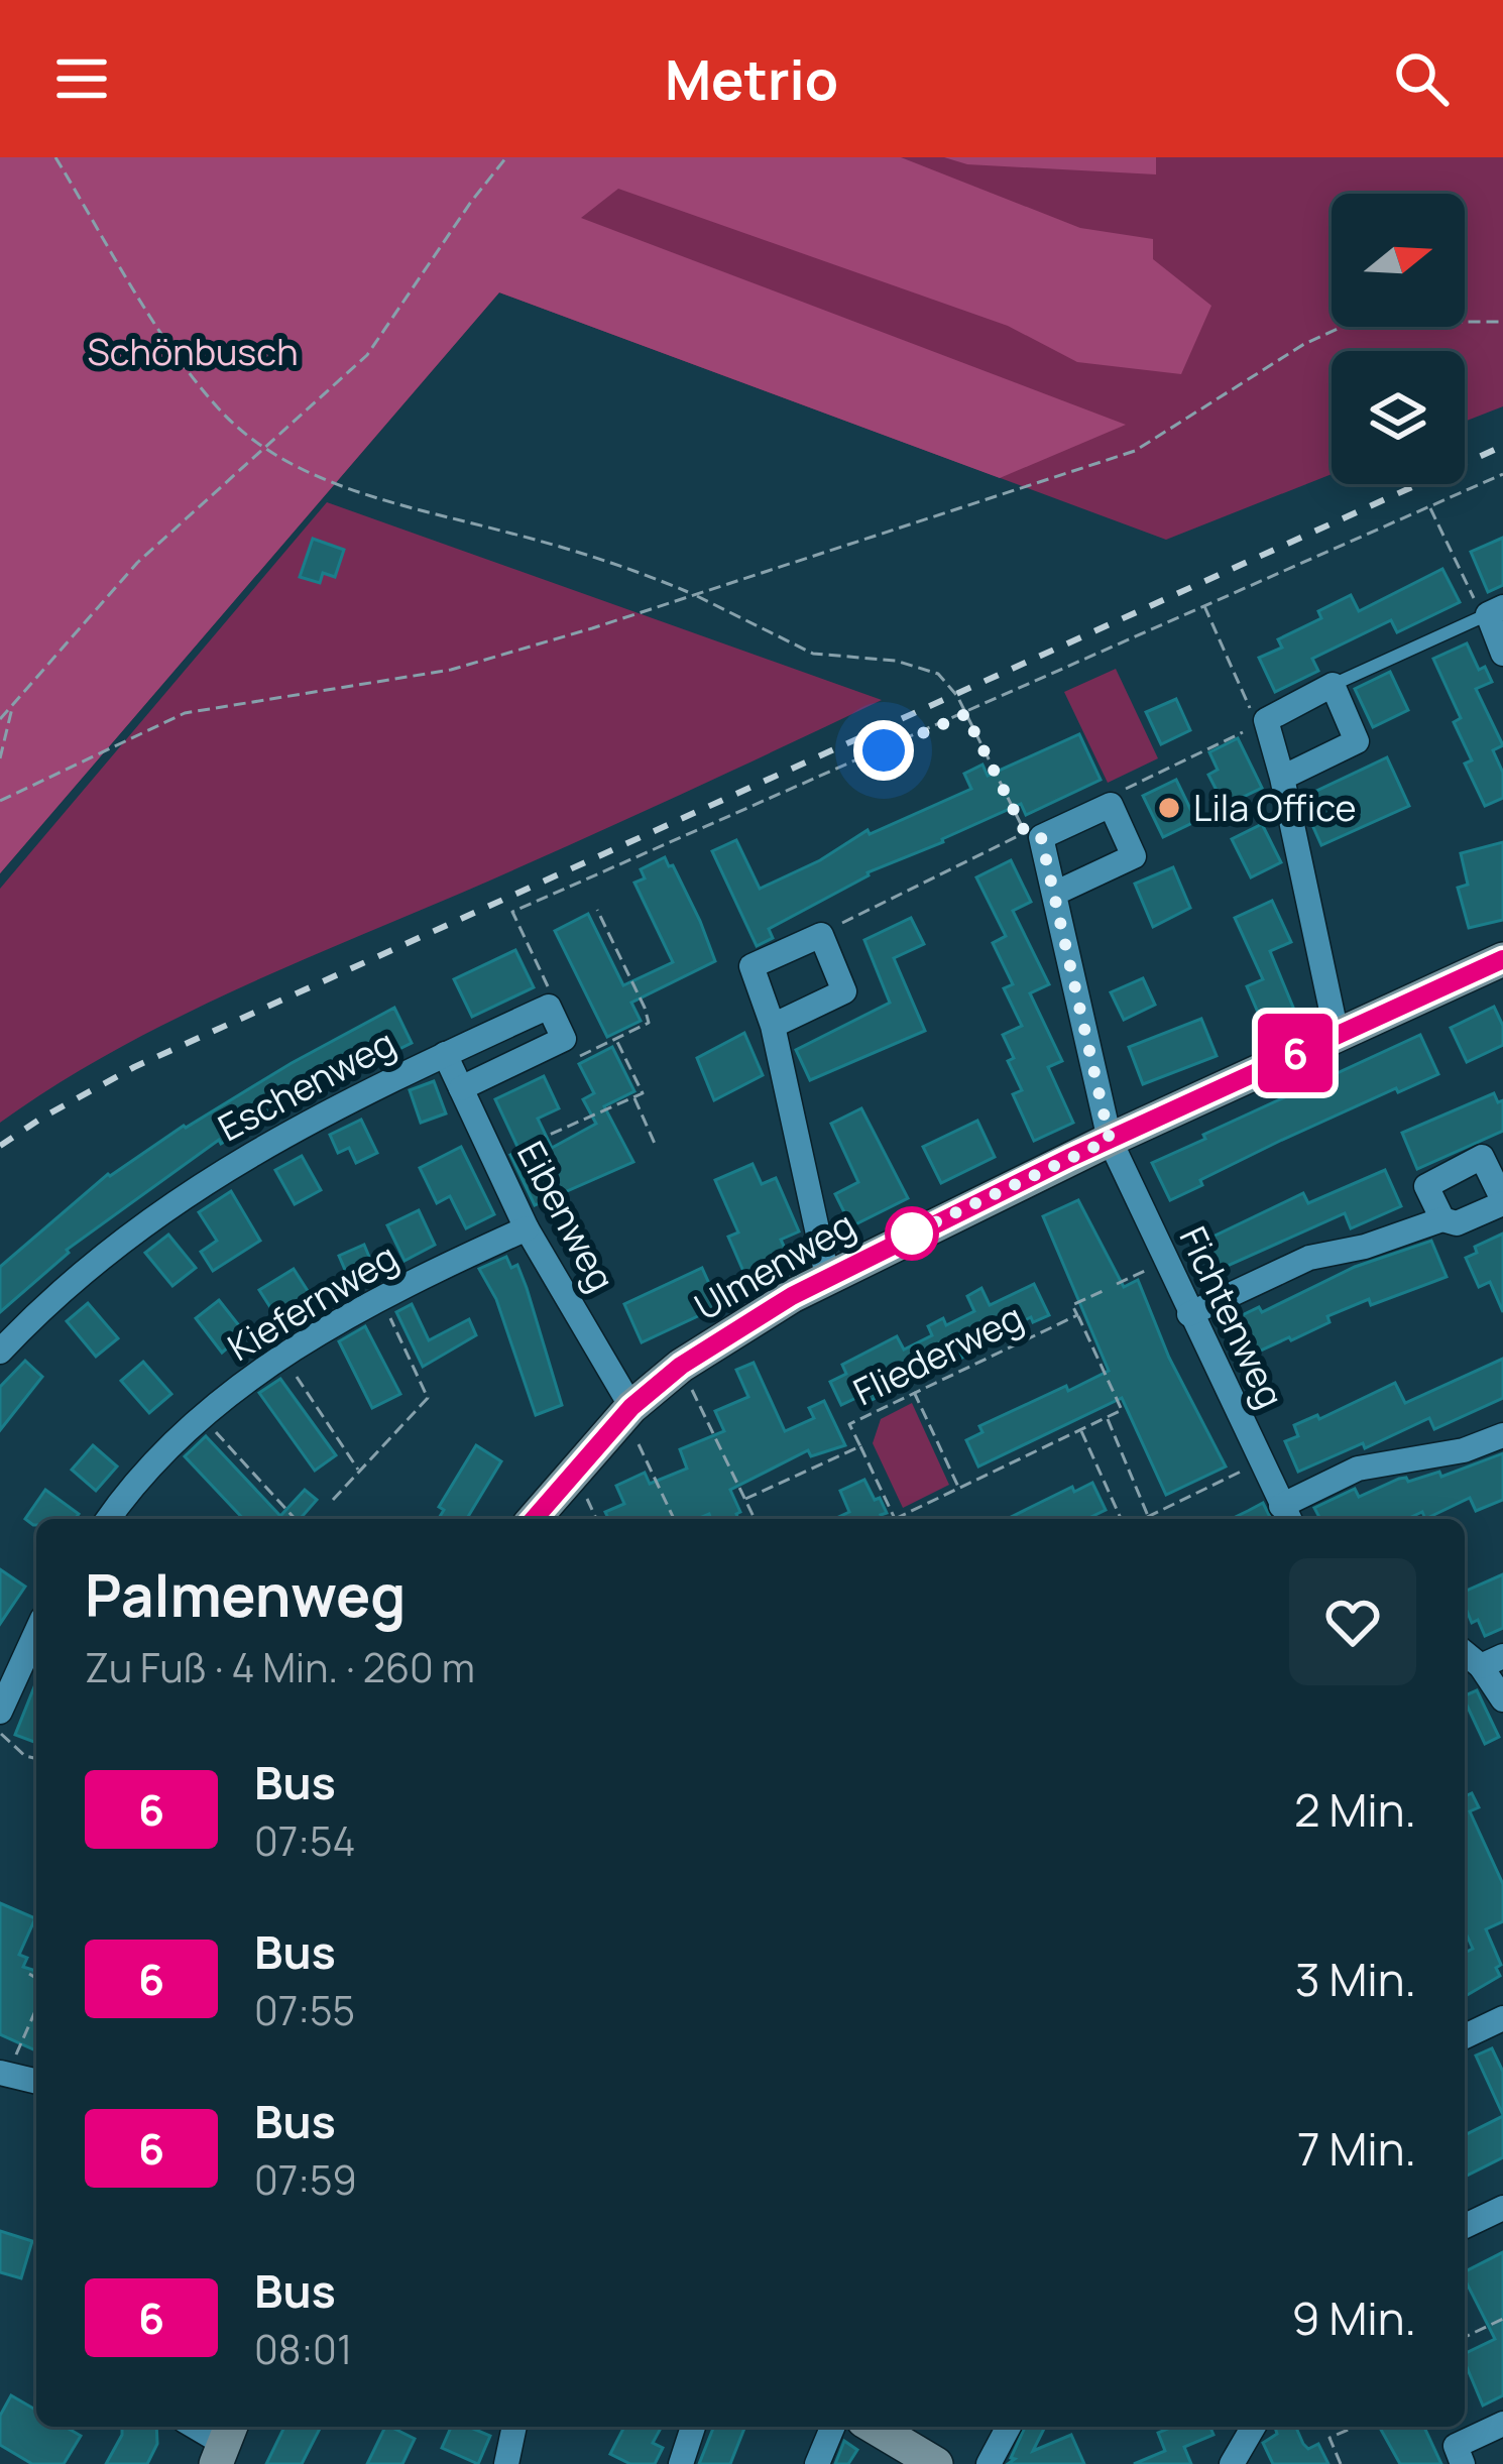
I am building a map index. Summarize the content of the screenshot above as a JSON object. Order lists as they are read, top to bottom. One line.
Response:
{"streets":{"street":["Eschenweg","Eibenweg","Ulmenweg","Kiefernweg","Fichtenweg"],"path":["Fliederweg"]},"crossings":[["Eschenweg","Eibenweg"],["Eibenweg","Ulmenweg"],["Eibenweg","Kiefernweg"],["Ulmenweg","Fichtenweg"]],"parks":["Schönbusch"],"places":["Lila Office"],"lines":["bus line 6"],"north":"right","page":{"header":"Metrio","on_map":"6","heading":["Palmenweg","Zu Fuß · 4 Min. · 260 m"],"list":[{"mark":"6","name":"Bus","note":"07:54","value":"2 Min."},{"mark":"6","name":"Bus","note":"07:55","value":"3 Min."},{"mark":"6","name":"Bus","note":"07:59","value":"7 Min."},{"mark":"6","name":"Bus","note":"08:01","value":"9 Min."}]}}
